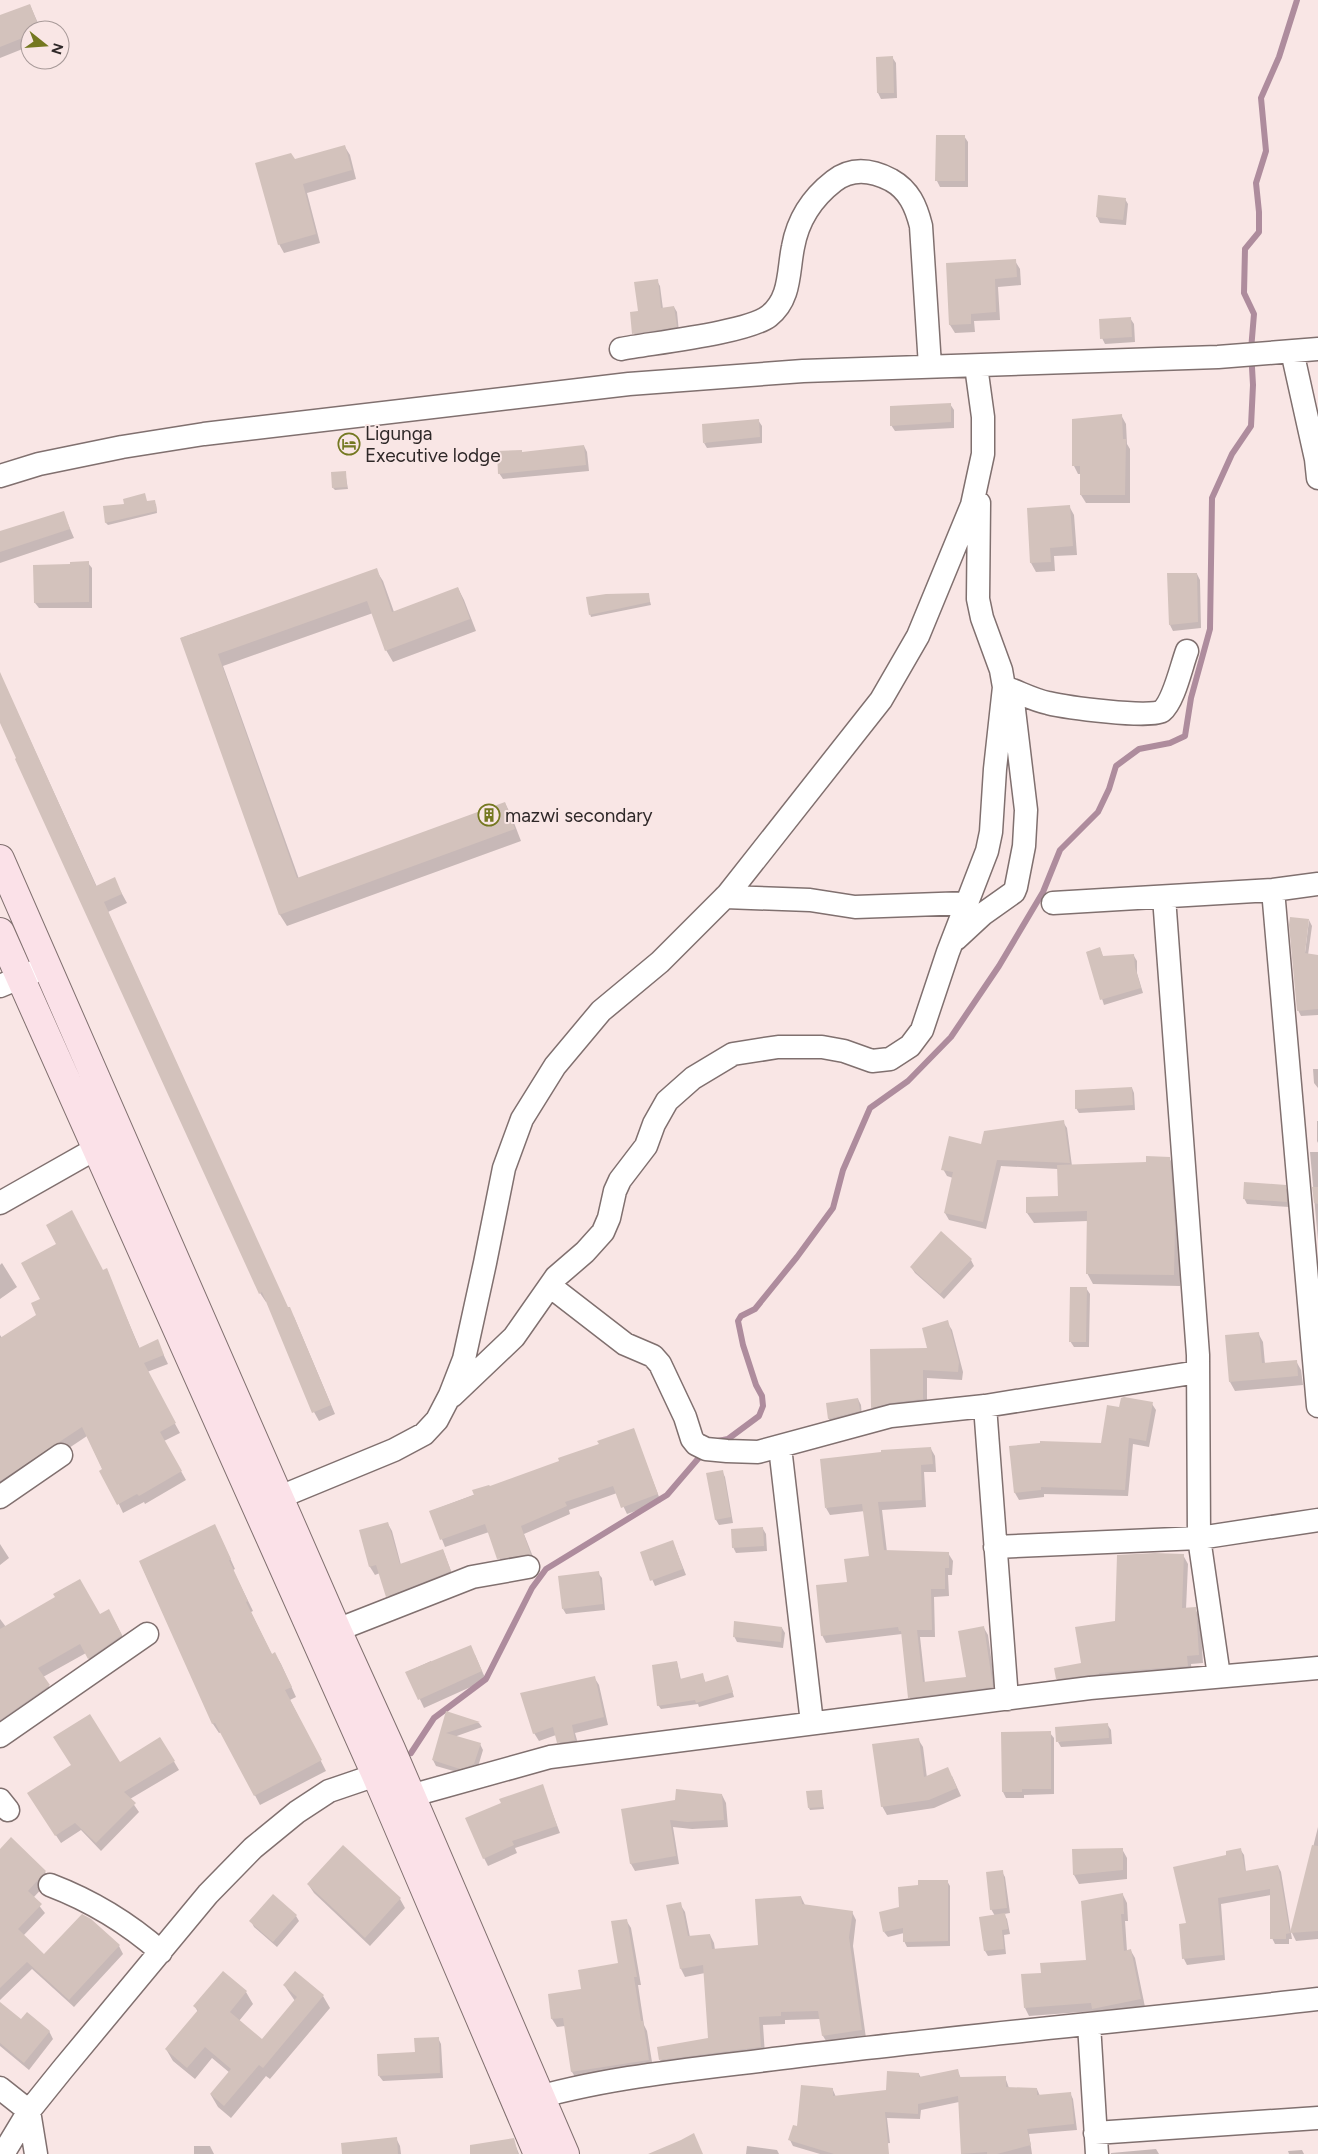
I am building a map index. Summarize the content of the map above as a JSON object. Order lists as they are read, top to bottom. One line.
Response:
{"places":{"hotel":["Ligunga Executive lodge"],"building":["mazwi secondary"]},"north":"right"}
